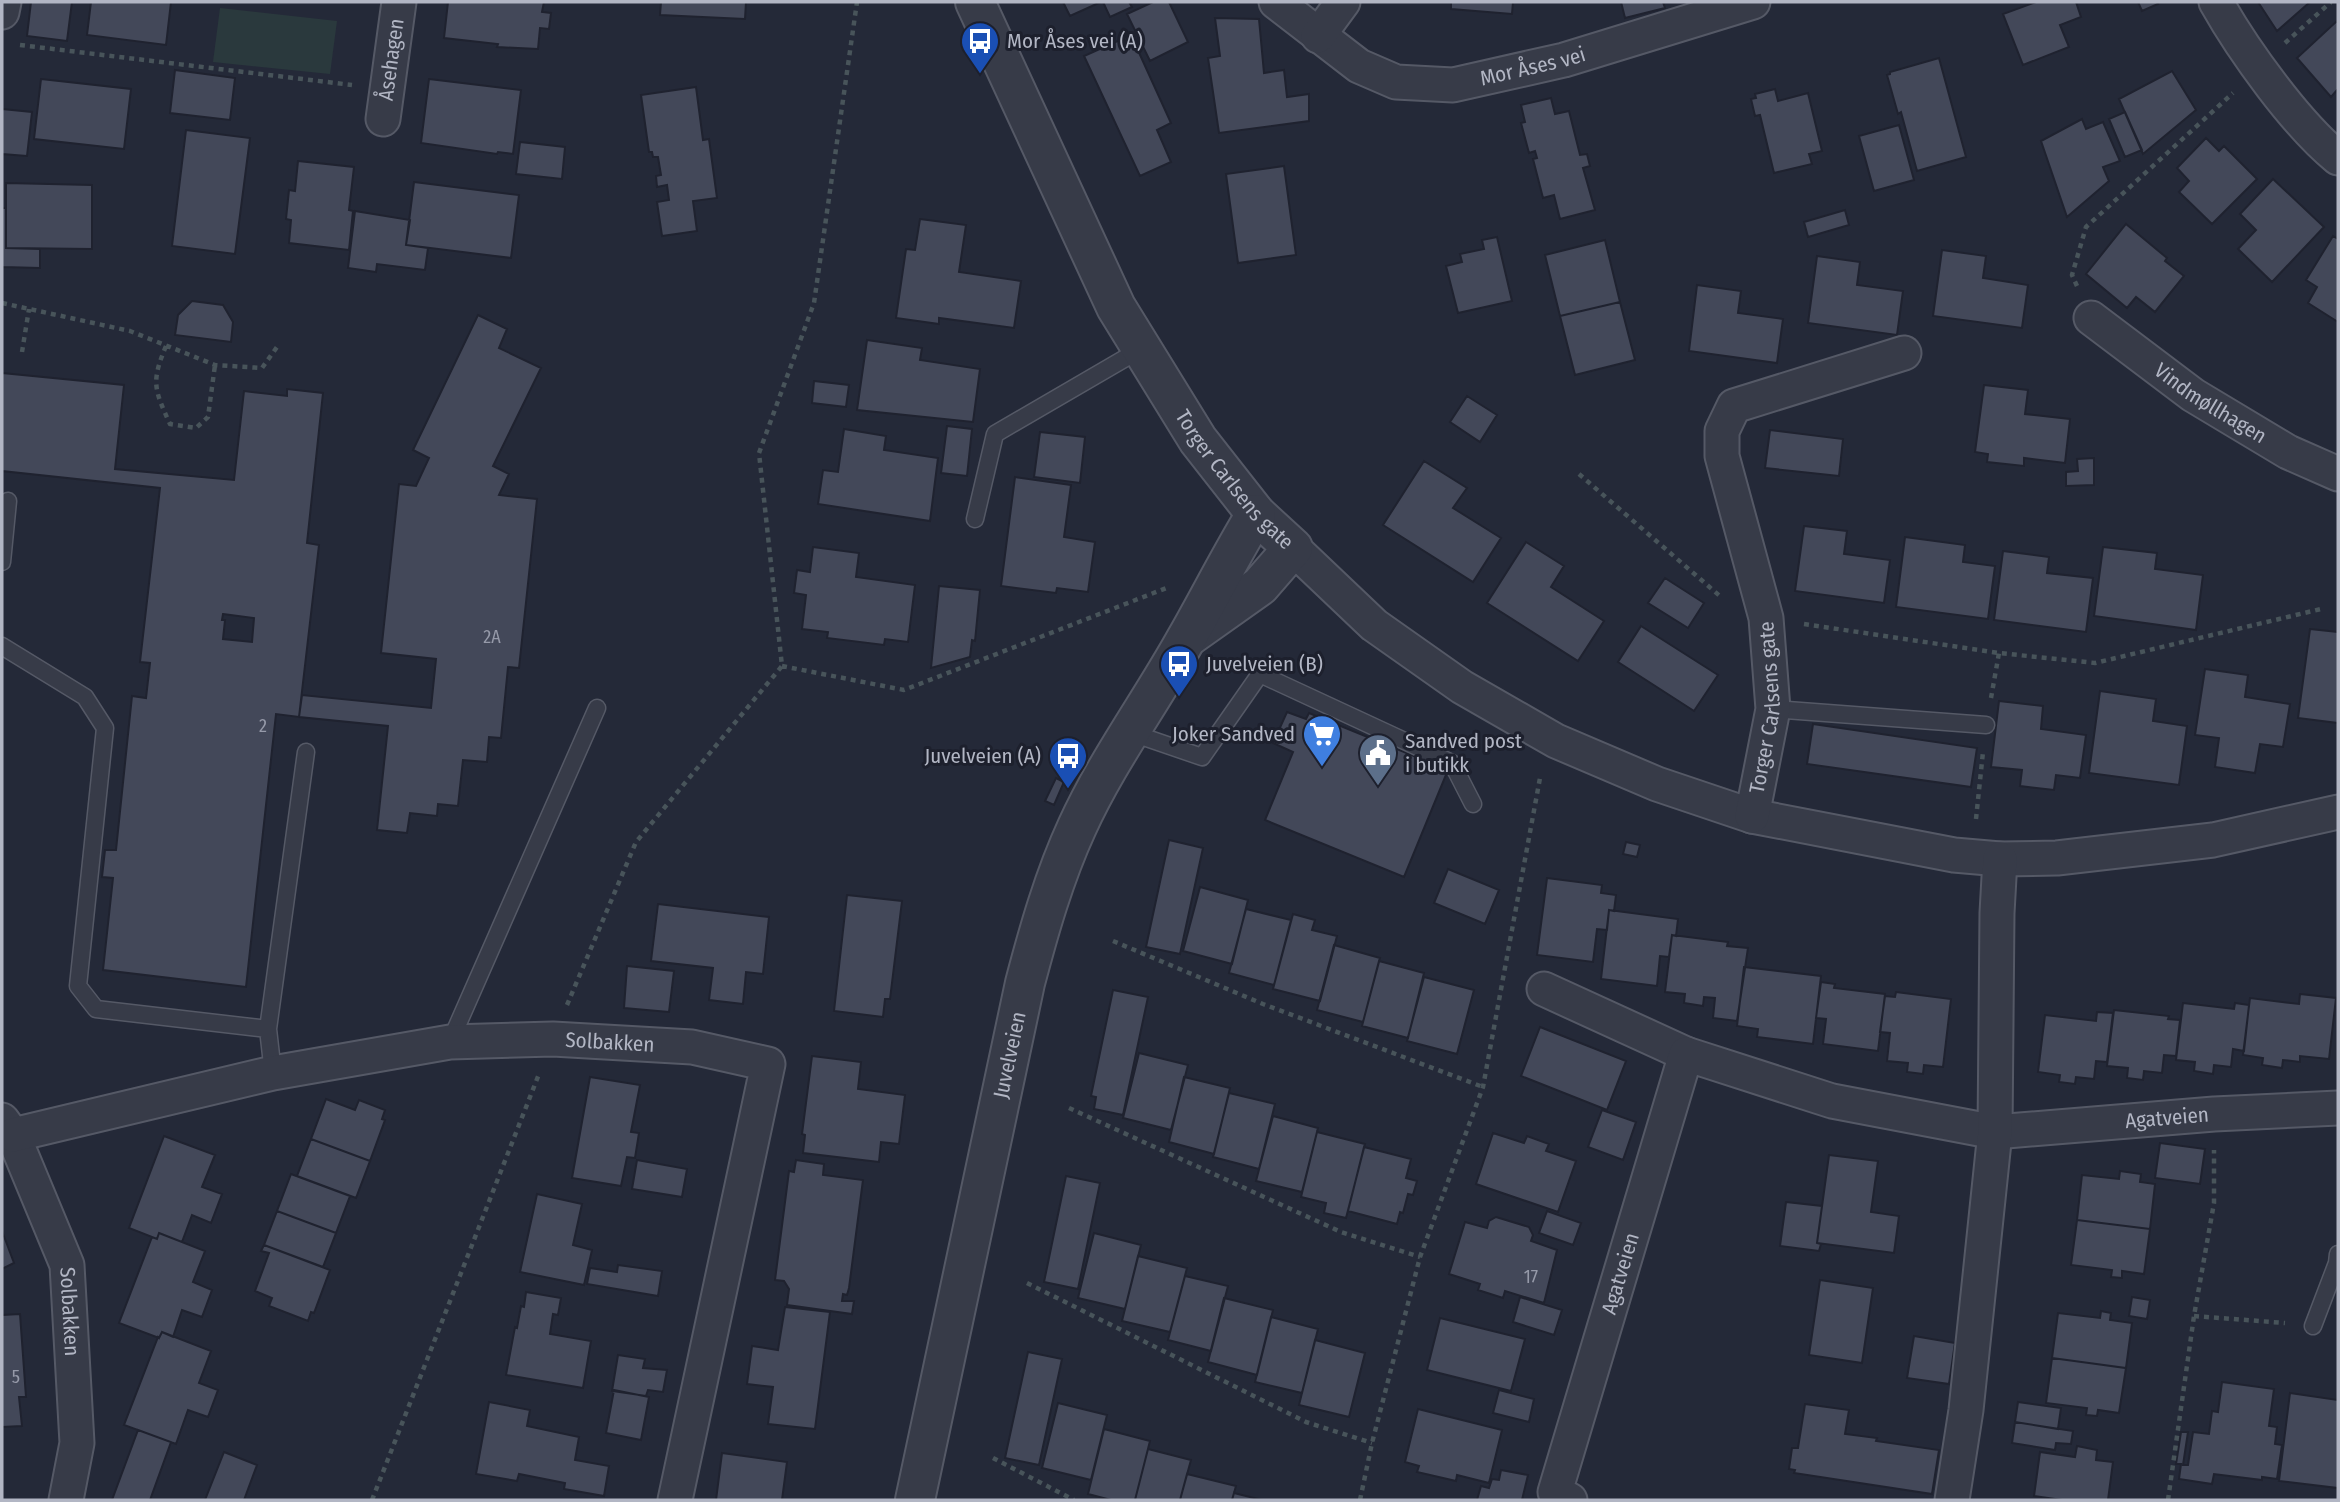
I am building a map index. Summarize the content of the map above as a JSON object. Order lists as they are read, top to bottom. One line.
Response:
{"streets":{"street":["Åsehagen","Mor Åses vei","Vindmøllhagen","Torger Carlsens gate","Solbakken","Juvelveien","Agatveien"]},"crossings":[["Torger Carlsens gate","Juvelveien"]],"places":{"bus stop":["Mor Åses vei (A)","Juvelveien (B)","Juvelveien (A)"],"supermarket":["Joker Sandved"],"public building":["Sandved post i butikk"]},"house_numbers":["2A","2","17","5"]}
